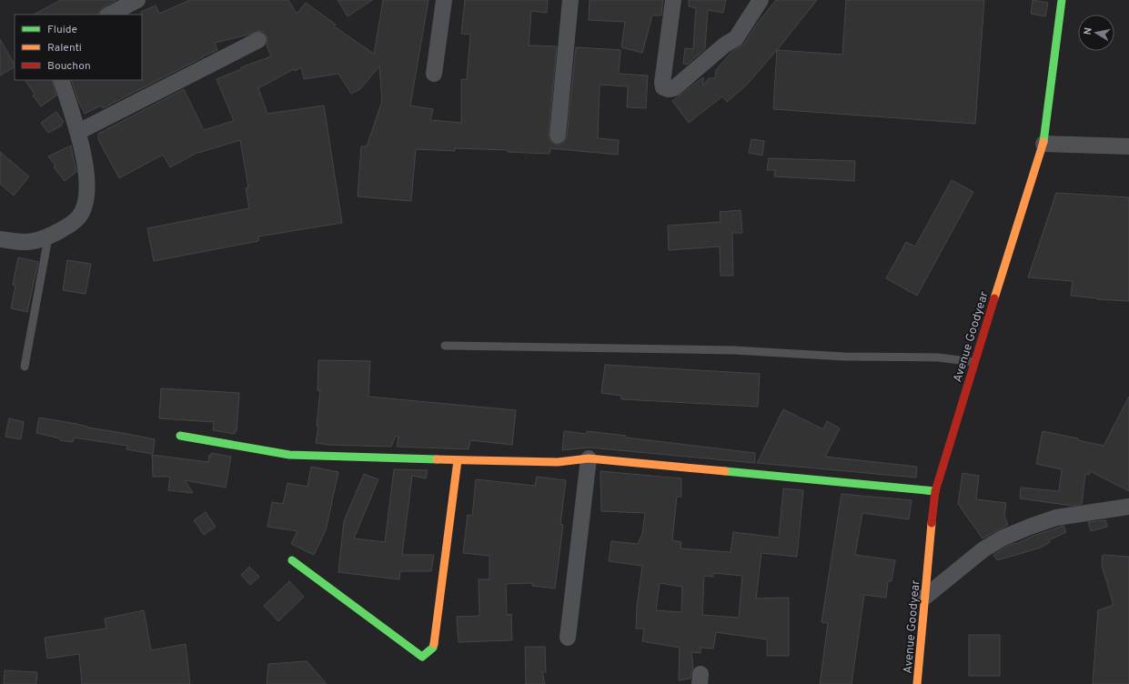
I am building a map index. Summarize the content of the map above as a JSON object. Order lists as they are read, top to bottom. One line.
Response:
{"streets":{"street":["Avenue Goodyear"]},"legend":["Fluide","Ralenti","Bouchon"],"north":"left"}
